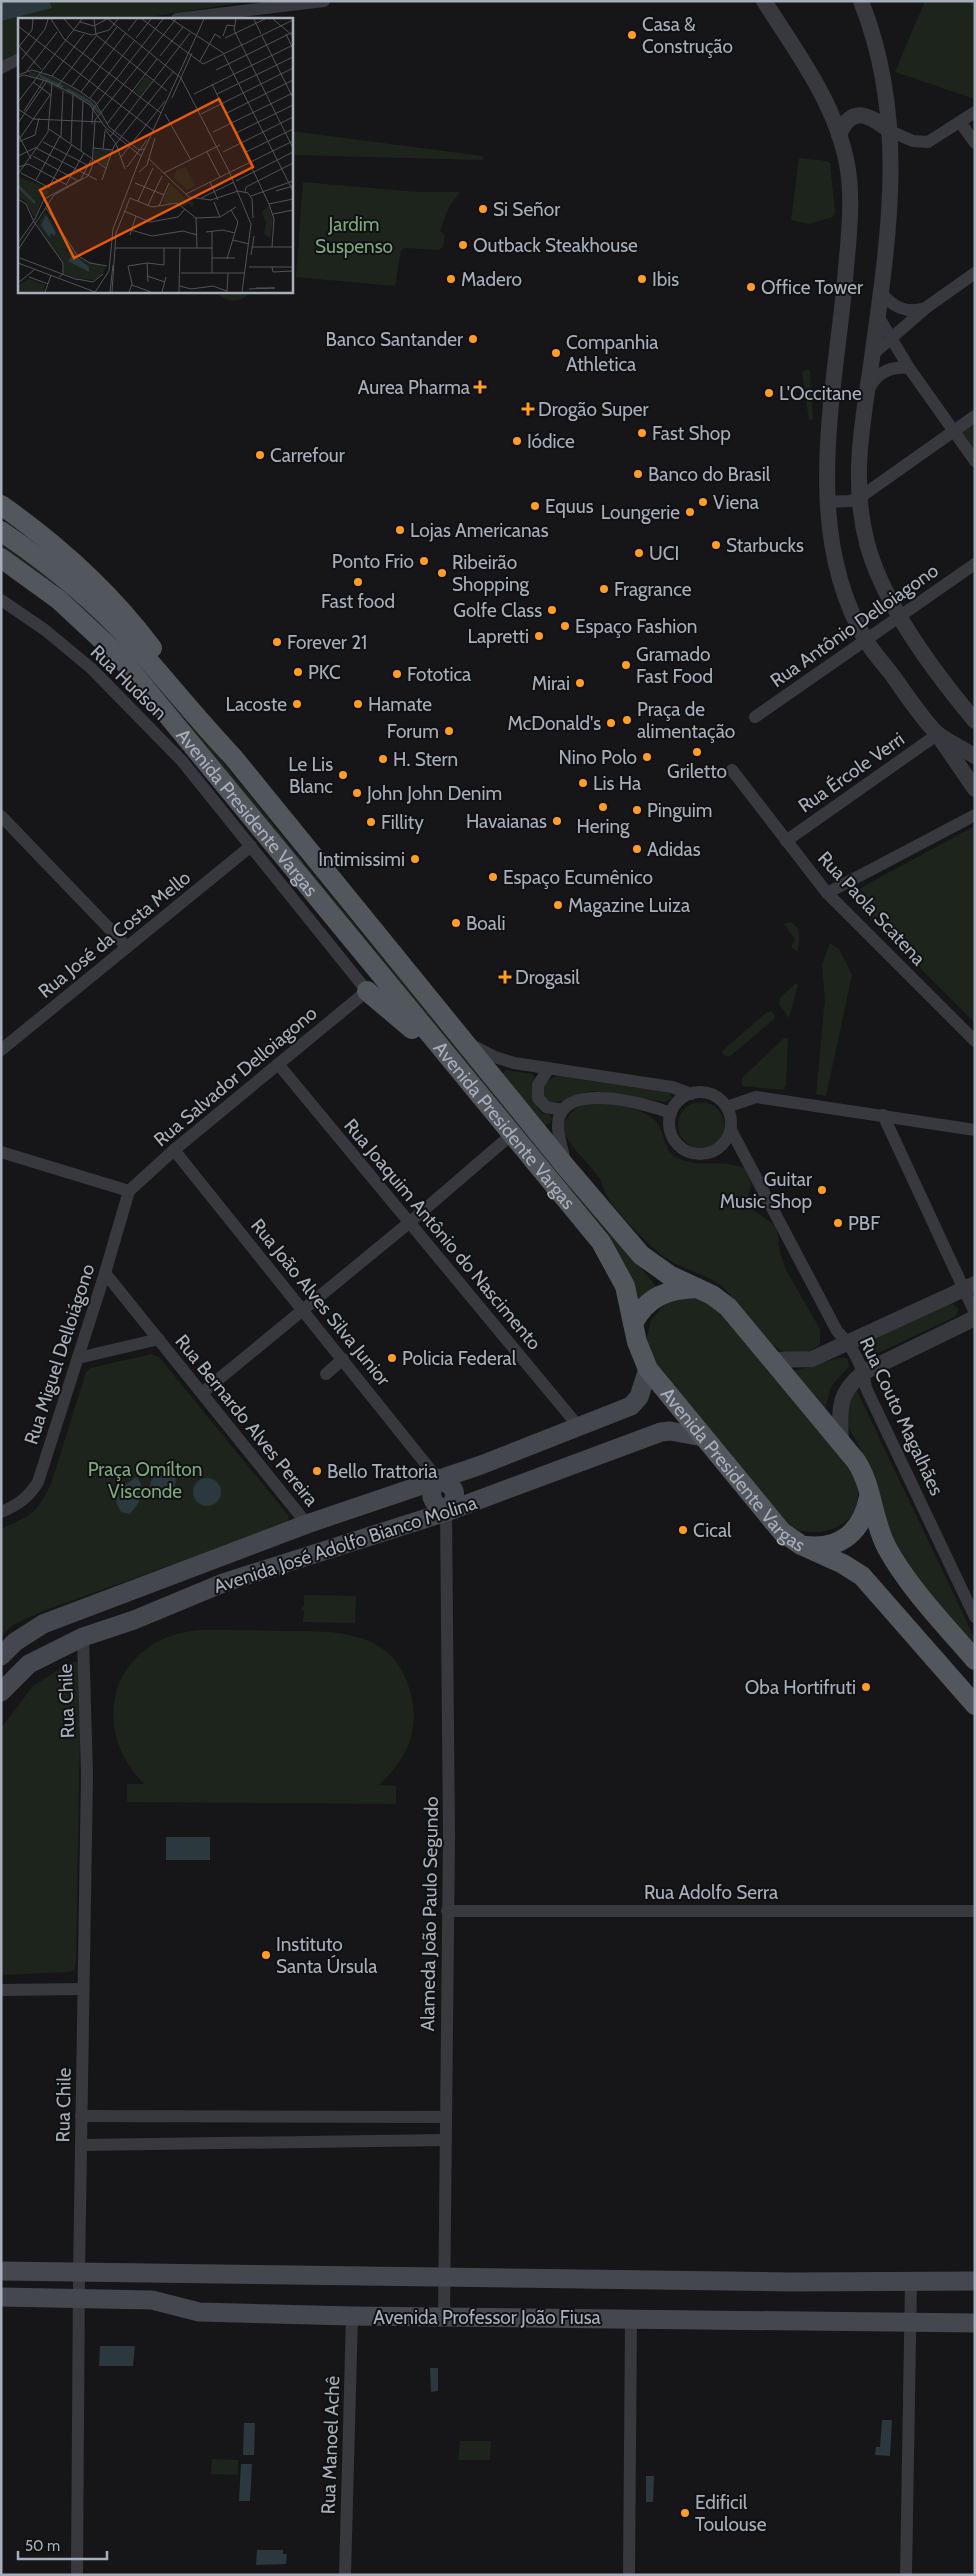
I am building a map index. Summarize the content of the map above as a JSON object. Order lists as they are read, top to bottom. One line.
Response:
{"streets":{"main road":["Avenida Presidente Vargas","Avenida José Adolfo Bianco Molina","Avenida Professor João Fiusa"],"street":["Rua Antônio Delloiagono","Rua Hudson","Rua Ércole Verri","Rua Paola Scatena","Rua José da Costa Mello","Rua Salvador Delloiagono","Rua Joaquim Antônio do Nascimento","Rua João Alves Silva Junior","Rua Miguel Delloiágono","Rua Couto Magalhães","Rua Bernardo Alves Pereira","Rua Chile","Rua Adolfo Serra","Alameda João Paulo Segundo","Rua Manoel Achê"]},"crossings":[["Rua Hudson","Rua José da Costa Mello"],["Rua Hudson","Rua Salvador Delloiagono"],["Rua Ércole Verri","Rua Paola Scatena"],["Avenida Presidente Vargas","Avenida José Adolfo Bianco Molina"],["Rua Salvador Delloiagono","Rua Joaquim Antônio do Nascimento"],["Rua Salvador Delloiagono","Rua João Alves Silva Junior"],["Rua Salvador Delloiagono","Rua Miguel Delloiágono"],["Rua Joaquim Antônio do Nascimento","Avenida José Adolfo Bianco Molina"],["Rua João Alves Silva Junior","Avenida José Adolfo Bianco Molina"],["Rua Miguel Delloiágono","Rua Bernardo Alves Pereira"],["Rua Bernardo Alves Pereira","Avenida José Adolfo Bianco Molina"],["Avenida José Adolfo Bianco Molina","Rua Chile"],["Avenida José Adolfo Bianco Molina","Alameda João Paulo Segundo"],["Rua Chile","Avenida Professor João Fiusa"],["Rua Adolfo Serra","Alameda João Paulo Segundo"],["Alameda João Paulo Segundo","Avenida Professor João Fiusa"],["Avenida Professor João Fiusa","Rua Manoel Achê"]],"parks":["Jardim Suspenso","Praça Omílton Visconde"],"places":{"other":["Casa & Construção","Si Señor","Outback Steakhouse","Madero","Ibis","Office Tower","Banco Santander","Companhia Athletica","L'Occitane","Fast Shop","Iódice","Carrefour","Banco do Brasil","Viena","Equus","Loungerie","Lojas Americanas","Starbucks","UCI","Ponto Frio","Ribeirão Shopping","Fast food","Fragrance","Golfe Class","Espaço Fashion","Lapretti","Forever 21","Gramado Fast Food","PKC","Fototica","Mirai","Lacoste","Hamate","Praça de alimentação","McDonald's","Forum","Griletto","Nino Polo","H. Stern","Le Lis Blanc","Lis Ha","John John Denim","Hering","Pinguim","Havaianas","Fillity","Adidas","Intimissimi","Espaço Ecumênico","Magazine Luiza","Boali","Guitar Music Shop","PBF","Policia Federal","Bello Trattoria","Cical","Oba Hortifruti","Instituto Santa Úrsula","Edificil Toulouse"],"health":["Aurea Pharma","Drogão Super","Drogasil"]},"scale_bar":"50 m"}
